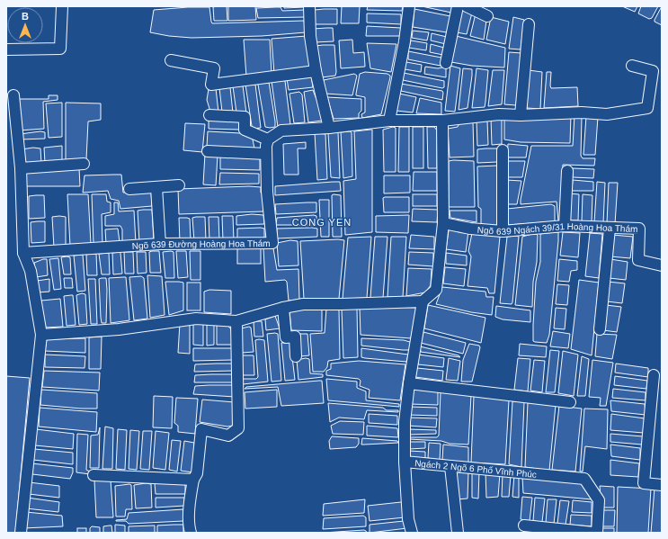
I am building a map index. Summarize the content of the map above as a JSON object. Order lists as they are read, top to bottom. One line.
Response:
{"streets":{"lane":["Ngõ 639 Ngách 39/31 Hoàng Hoa Thám","Ngõ 639 Đường Hoàng Hoa Thám","Ngách 2 Ngõ 6 Phố Vĩnh Phúc"]},"districts":["CONG YEN"],"north":"top"}
